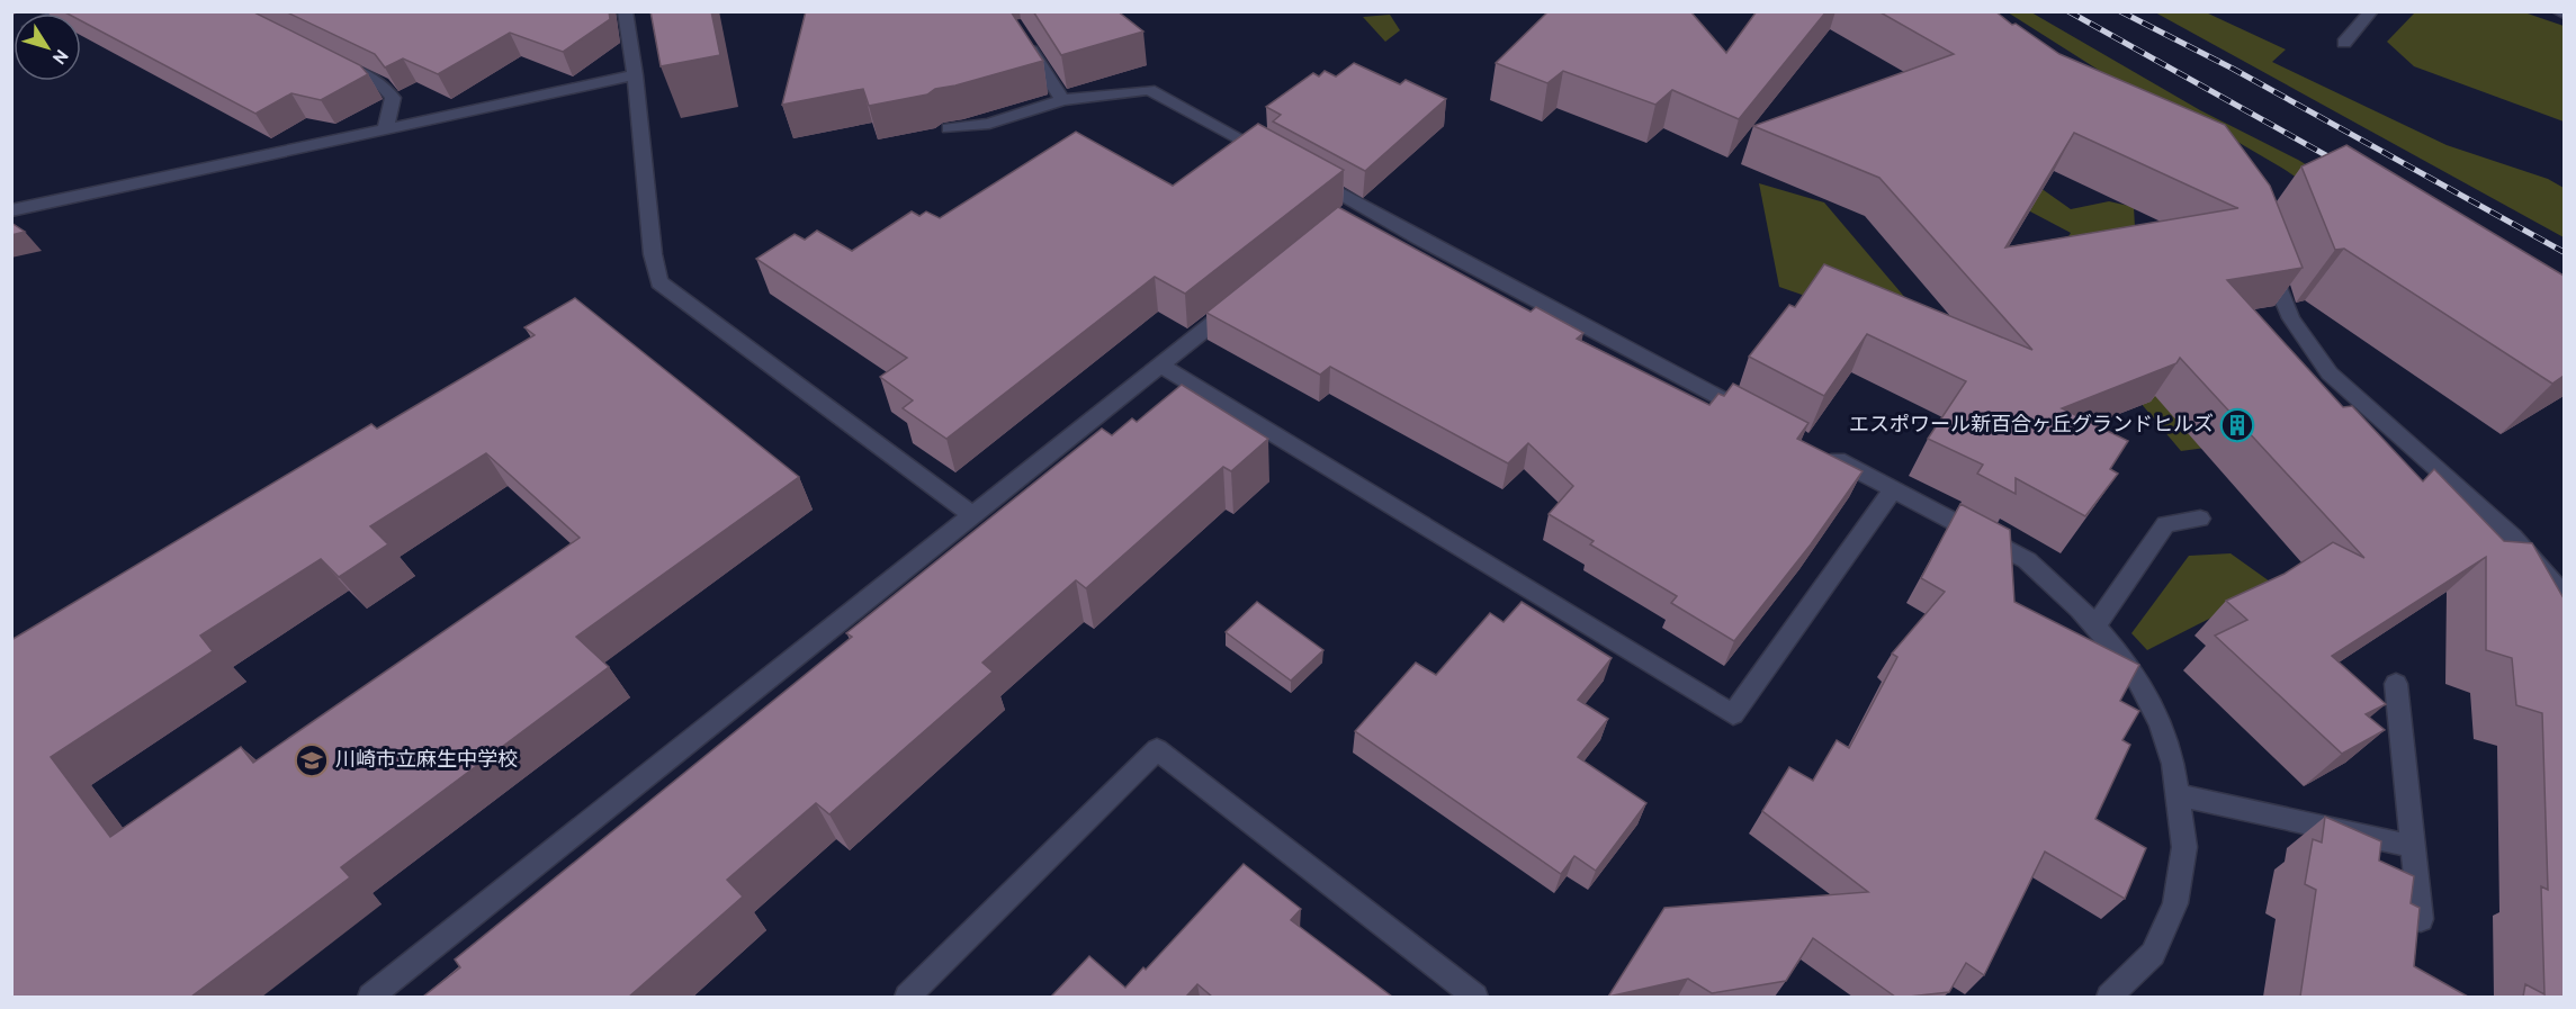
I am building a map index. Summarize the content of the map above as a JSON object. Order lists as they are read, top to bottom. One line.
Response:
{"places":{"building":["エスポワール新百合ヶ丘グランドヒルズ"],"school or university":["川崎市立麻生中学校"]},"north":"bottom right"}
